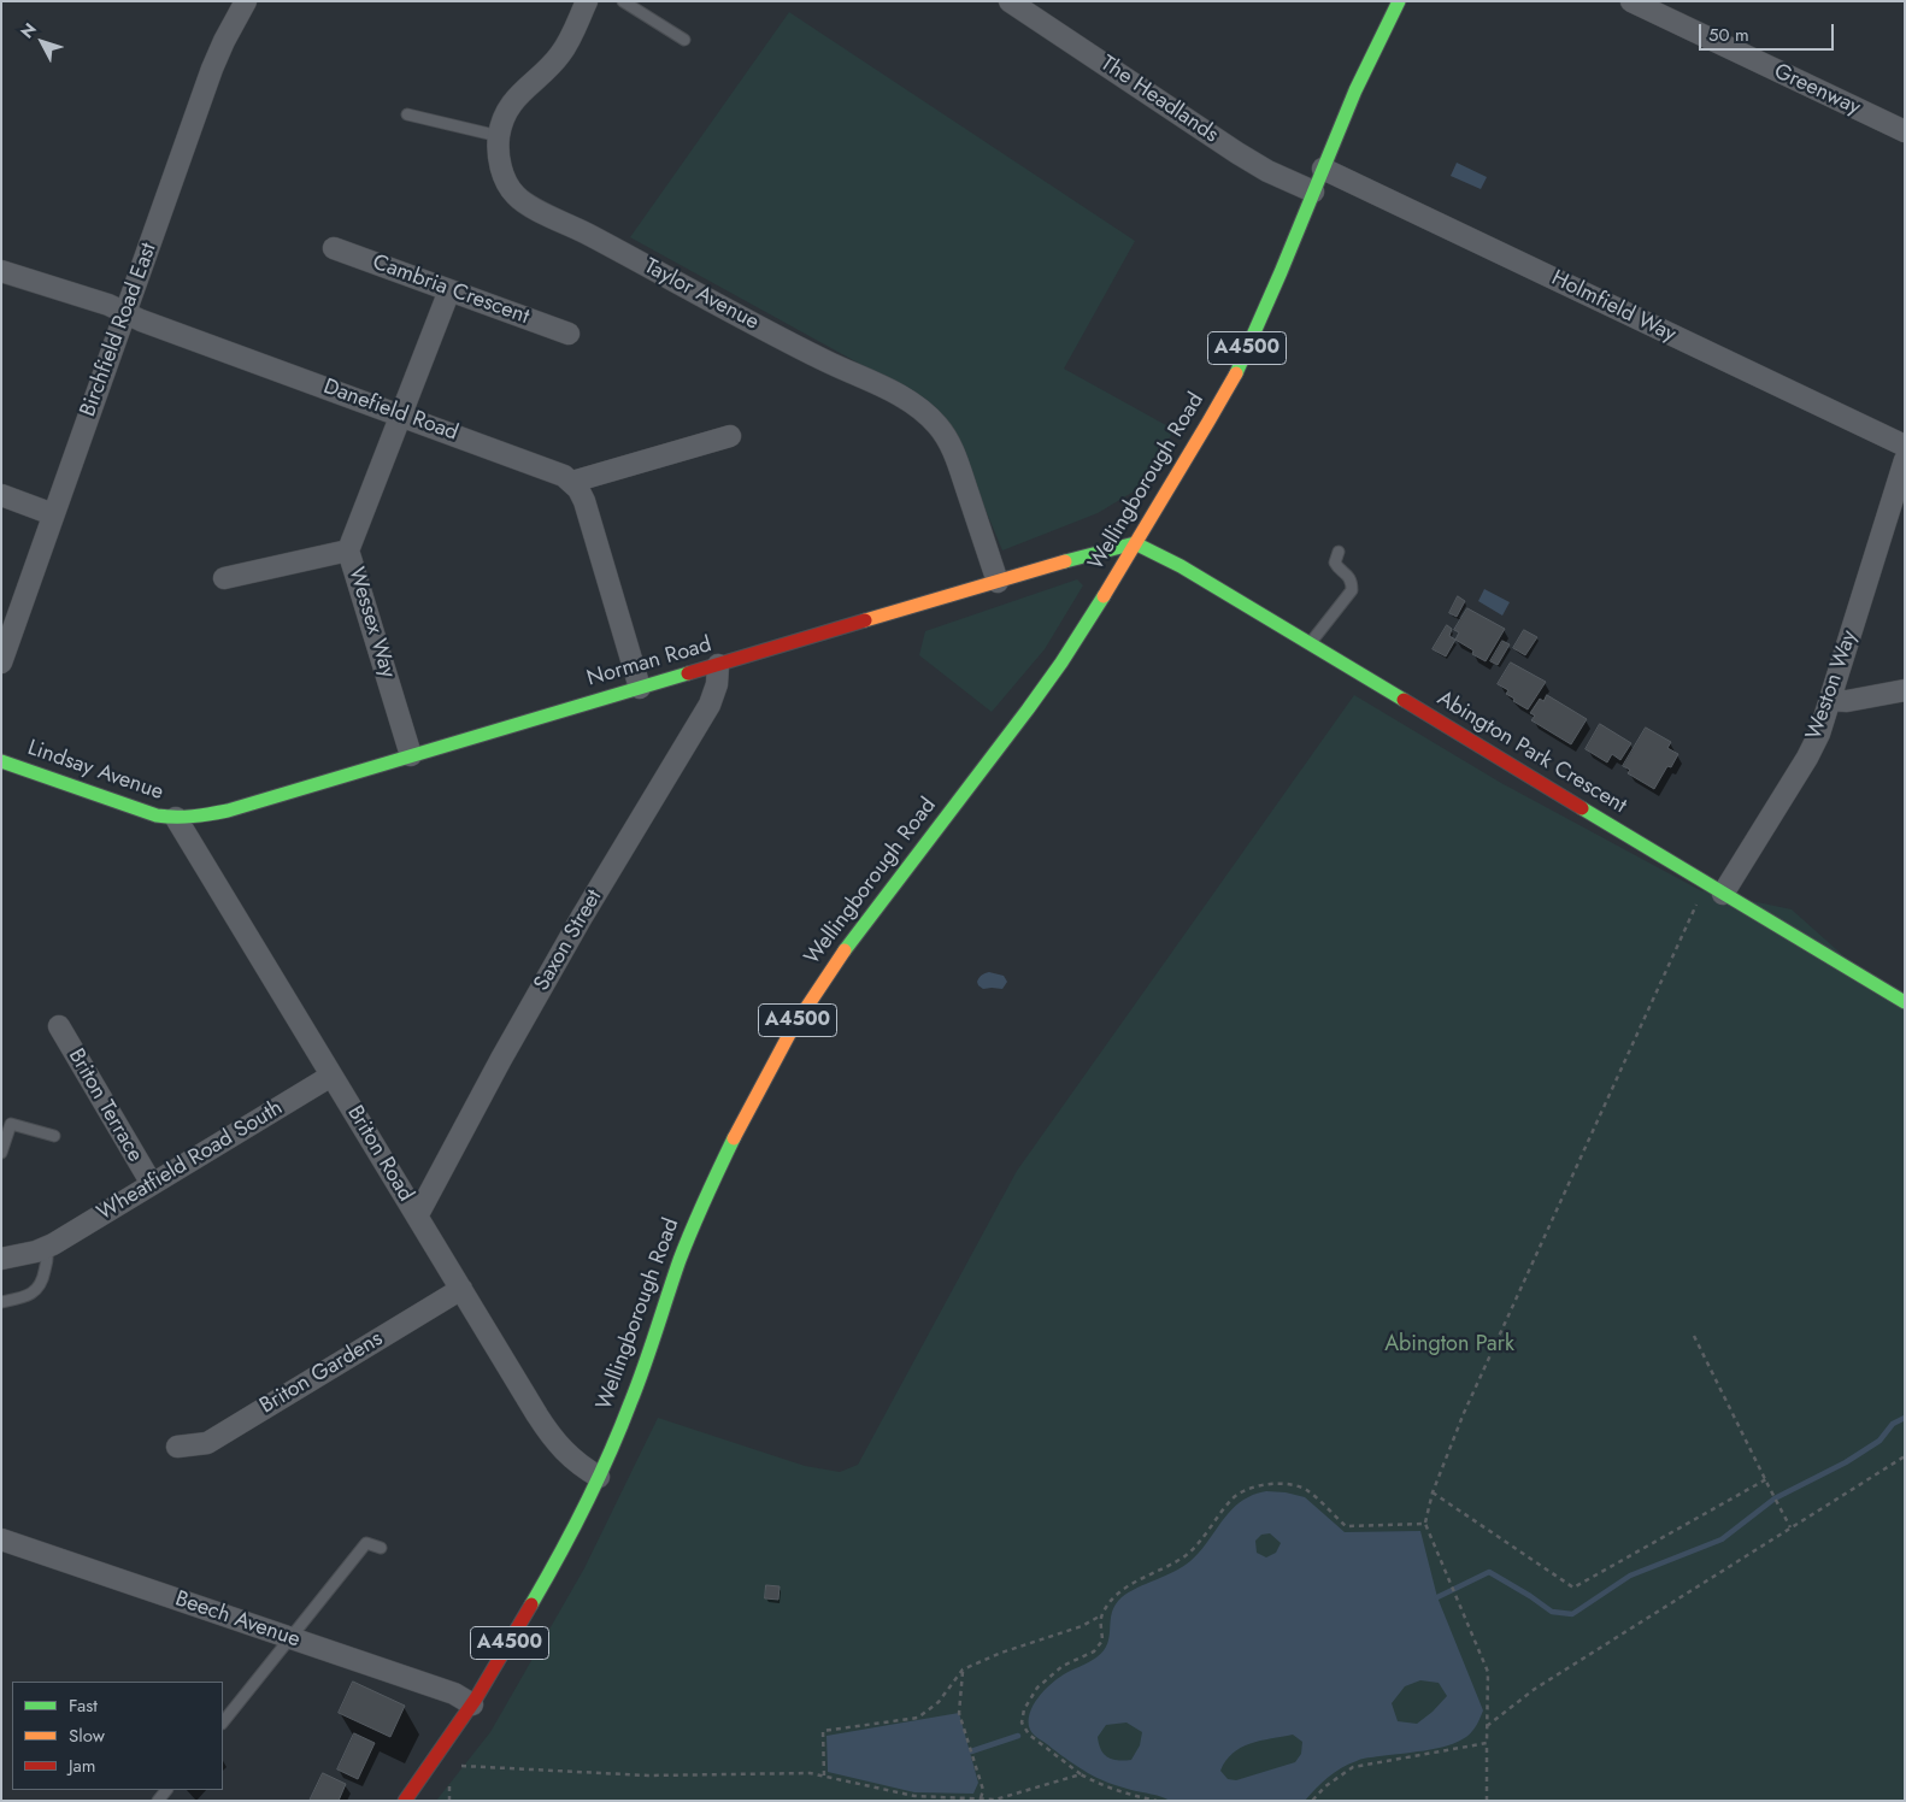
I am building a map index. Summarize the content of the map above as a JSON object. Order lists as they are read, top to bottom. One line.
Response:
{"streets":{"street":["Greenway","The Headlands","Cambria Crescent","Taylor Avenue","Holmfield Way","Birchfield Road East","A4500","Danefield Road","Wellingborough Road","Wessex Way","Norman Road","Weston Way","Abington Park Crescent","Lindsay Avenue","Saxon Street","Briton Terrace","Briton Road","Wheatfield Road South","Briton Gardens","Beech Avenue"]},"crossings":[["The Headlands","Wellingborough Road"],["Cambria Crescent","Wessex Way"],["Taylor Avenue","Norman Road"],["Holmfield Way","Wellingborough Road"],["Birchfield Road East","Danefield Road"],["Danefield Road","Wessex Way"],["Wellingborough Road","Norman Road"],["Wellingborough Road","Abington Park Crescent"],["Wellingborough Road","Briton Road"],["Wellingborough Road","Beech Avenue"],["Wessex Way","Norman Road"],["Norman Road","Abington Park Crescent"],["Norman Road","Lindsay Avenue"],["Norman Road","Saxon Street"],["Norman Road","Briton Road"],["Weston Way","Abington Park Crescent"],["Lindsay Avenue","Briton Road"],["Saxon Street","Briton Road"],["Briton Terrace","Wheatfield Road South"],["Briton Road","Wheatfield Road South"],["Briton Road","Briton Gardens"]],"parks":["Abington Park"],"legend":["Fast","Slow","Jam"],"scale_bar":"50 m","north":"top left"}
